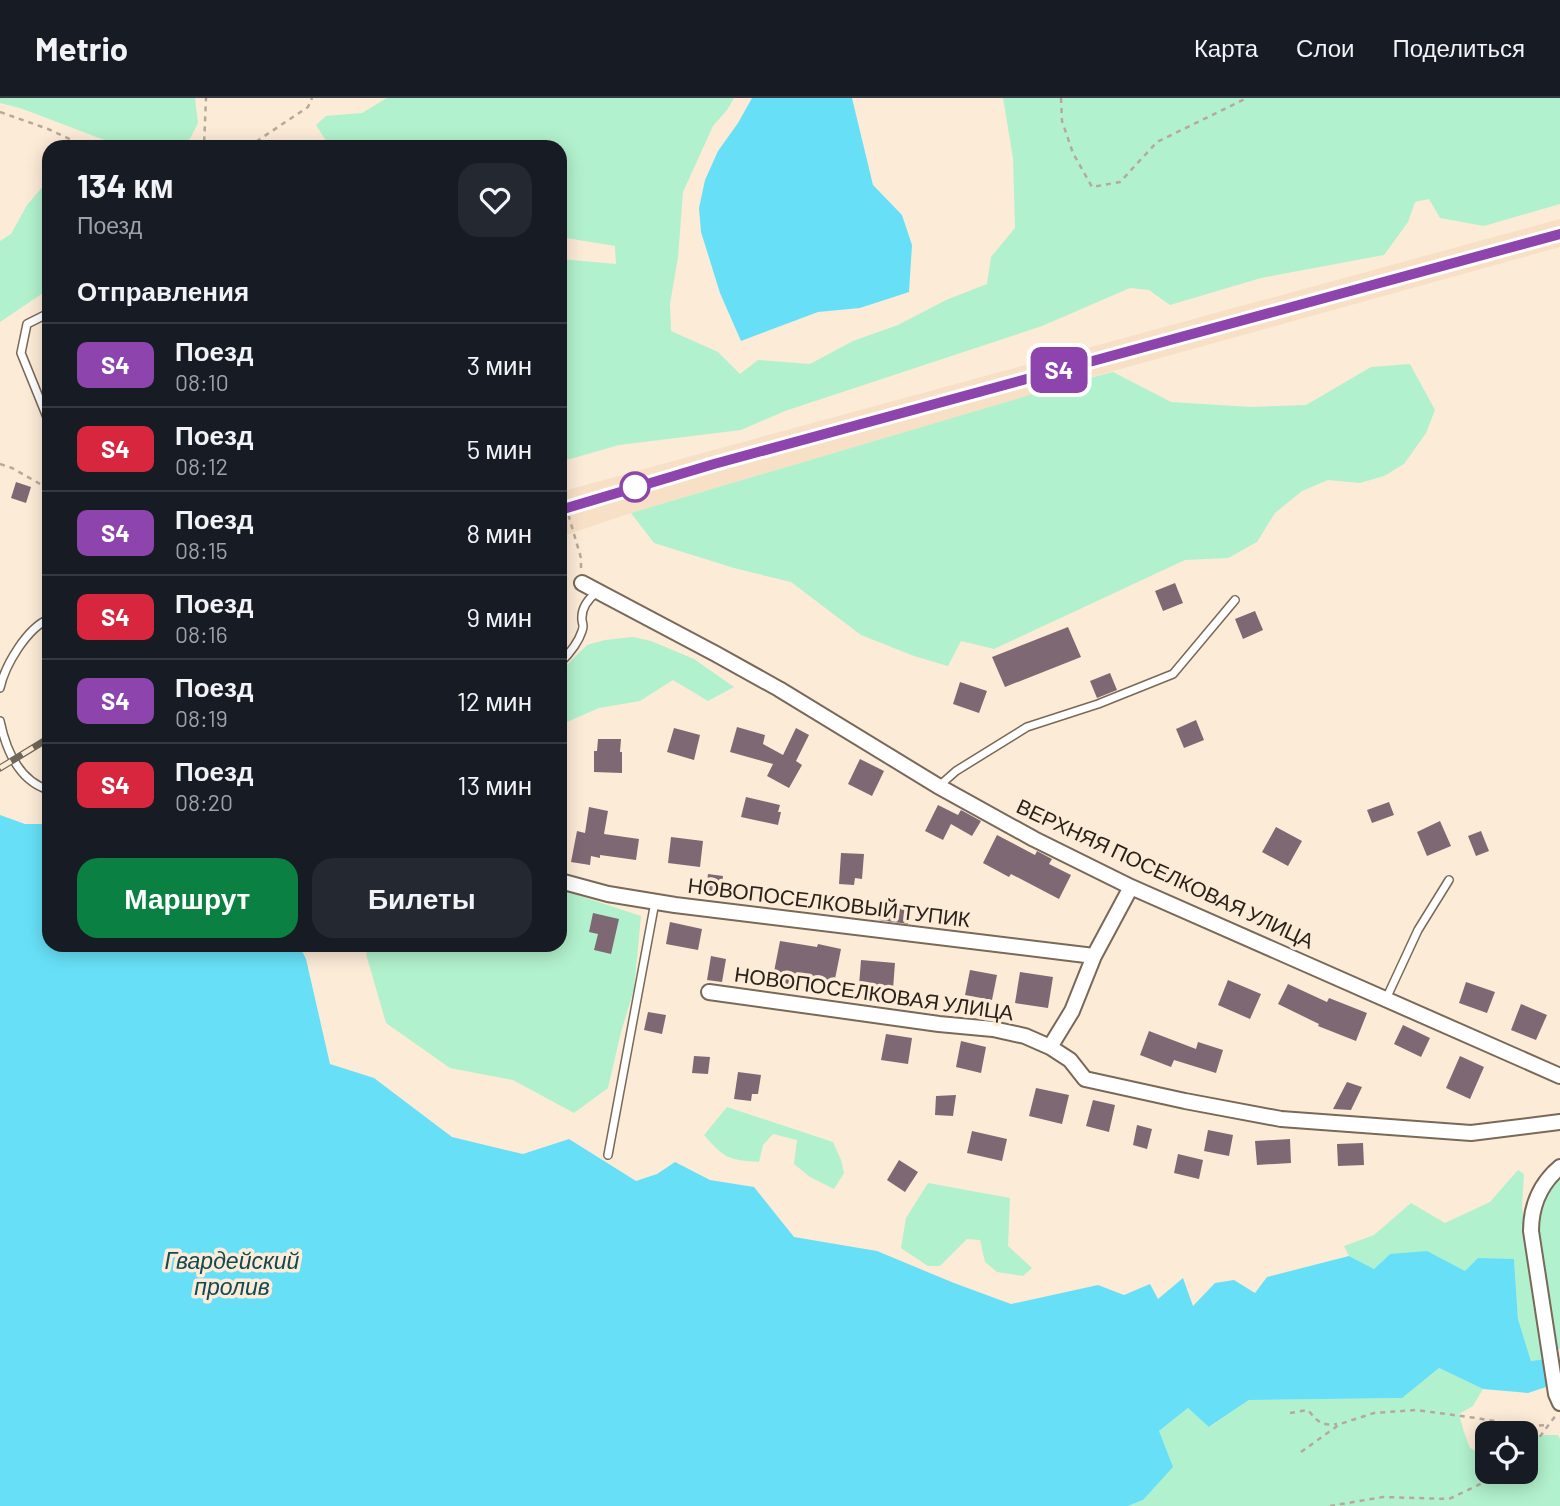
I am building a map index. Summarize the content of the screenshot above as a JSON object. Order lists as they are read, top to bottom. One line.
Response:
{"streets":{"street":["ВЕРХНЯЯ ПОСЕЛКОВАЯ УЛИЦА","НОВОПОСЕЛКОВЫЙ ТУПИК","НОВОПОСЕЛКОВАЯ УЛИЦА"]},"water":["Гвардейский пролив"],"page":{"header":"Metrio","nav":["Карта","Слои","Поделиться"],"on_map":"S4","heading":[["134 км","Поезд"],"Отправления"],"list":[{"mark":"S4","name":"Поезд","note":"08:10","value":"3 мин"},{"mark":"S4","name":"Поезд","note":"08:12","value":"5 мин"},{"mark":"S4","name":"Поезд","note":"08:15","value":"8 мин"},{"mark":"S4","name":"Поезд","note":"08:16","value":"9 мин"},{"mark":"S4","name":"Поезд","note":"08:19","value":"12 мин"},{"mark":"S4","name":"Поезд","note":"08:20","value":"13 мин"}],"buttons":["Маршрут","Билеты"]}}
